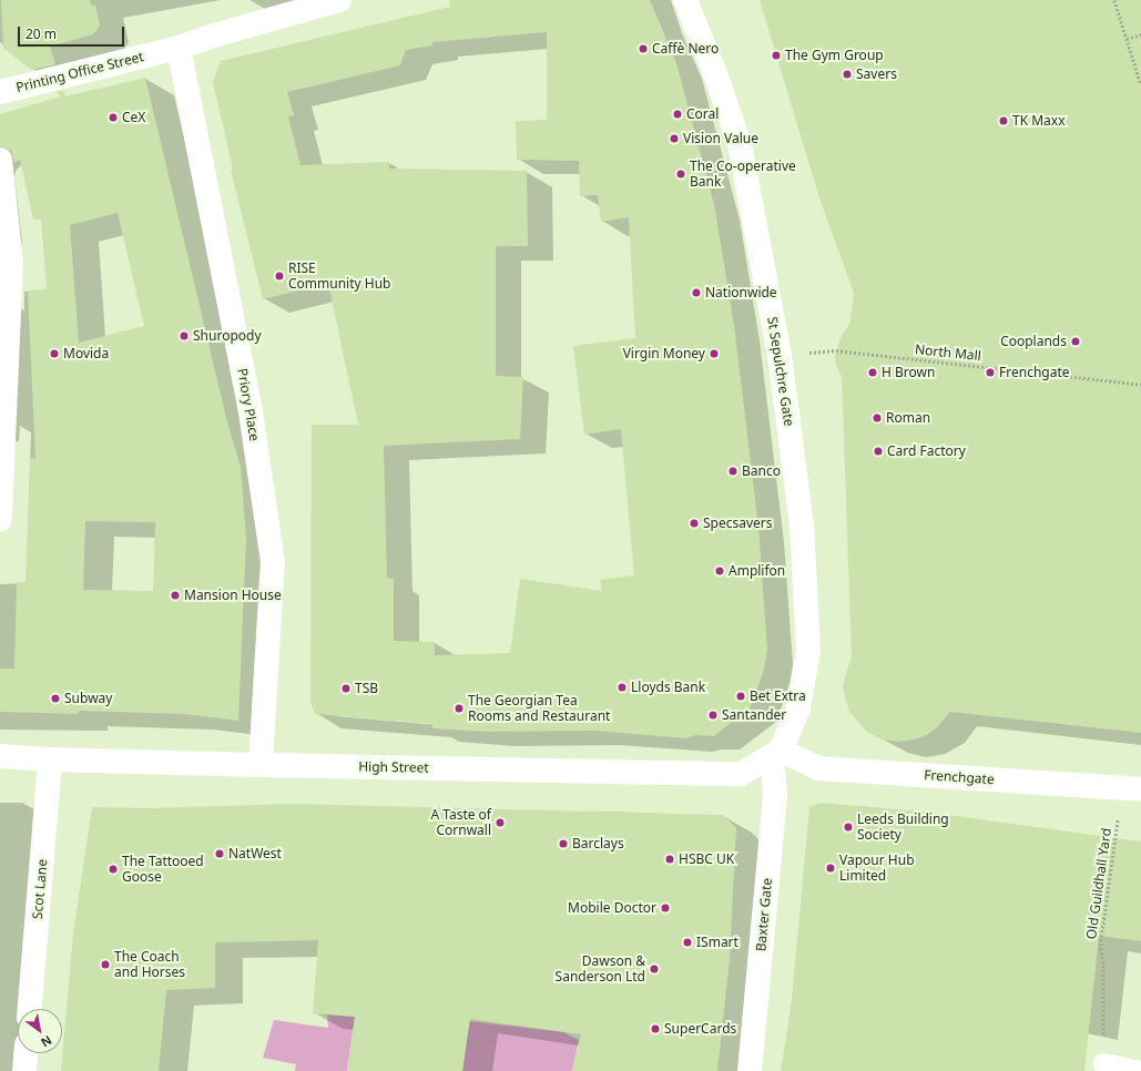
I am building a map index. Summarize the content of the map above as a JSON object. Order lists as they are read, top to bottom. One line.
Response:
{"streets":{"street":["Printing Office Street","St Sepulchre Gate","Priory Place","High Street","Frenchgate","Scot Lane","Baxter Gate"],"path":["North Mall","Old Guildhall Yard"]},"crossings":[["Printing Office Street","Priory Place"],["North Mall","St Sepulchre Gate"],["St Sepulchre Gate","High Street"],["St Sepulchre Gate","Frenchgate"],["St Sepulchre Gate","Baxter Gate"],["Priory Place","High Street"],["High Street","Frenchgate"],["High Street","Scot Lane"],["High Street","Baxter Gate"],["Frenchgate","Old Guildhall Yard"],["Frenchgate","Baxter Gate"]],"places":["Caffè Nero","The Gym Group","Savers","Coral","CeX","TK Maxx","Vision Value","The Co-operative Bank","RISE Community Hub","Nationwide","Shuropody","Cooplands","Movida","Virgin Money","H Brown","Frenchgate","Roman","Card Factory","Banco","Specsavers","Amplifon","Mansion House","Lloyds Bank","TSB","Bet Extra","Subway","The Georgian Tea Rooms and Restaurant","Santander","A Taste of Cornwall","Leeds Building Society","Barclays","NatWest","HSBC UK","Vapour Hub Limited","The Tattooed Goose","Mobile Doctor","ISmart","The Coach and Horses","Dawson & Sanderson Ltd","SuperCards"],"scale_bar":"20 m","north":"bottom right"}
